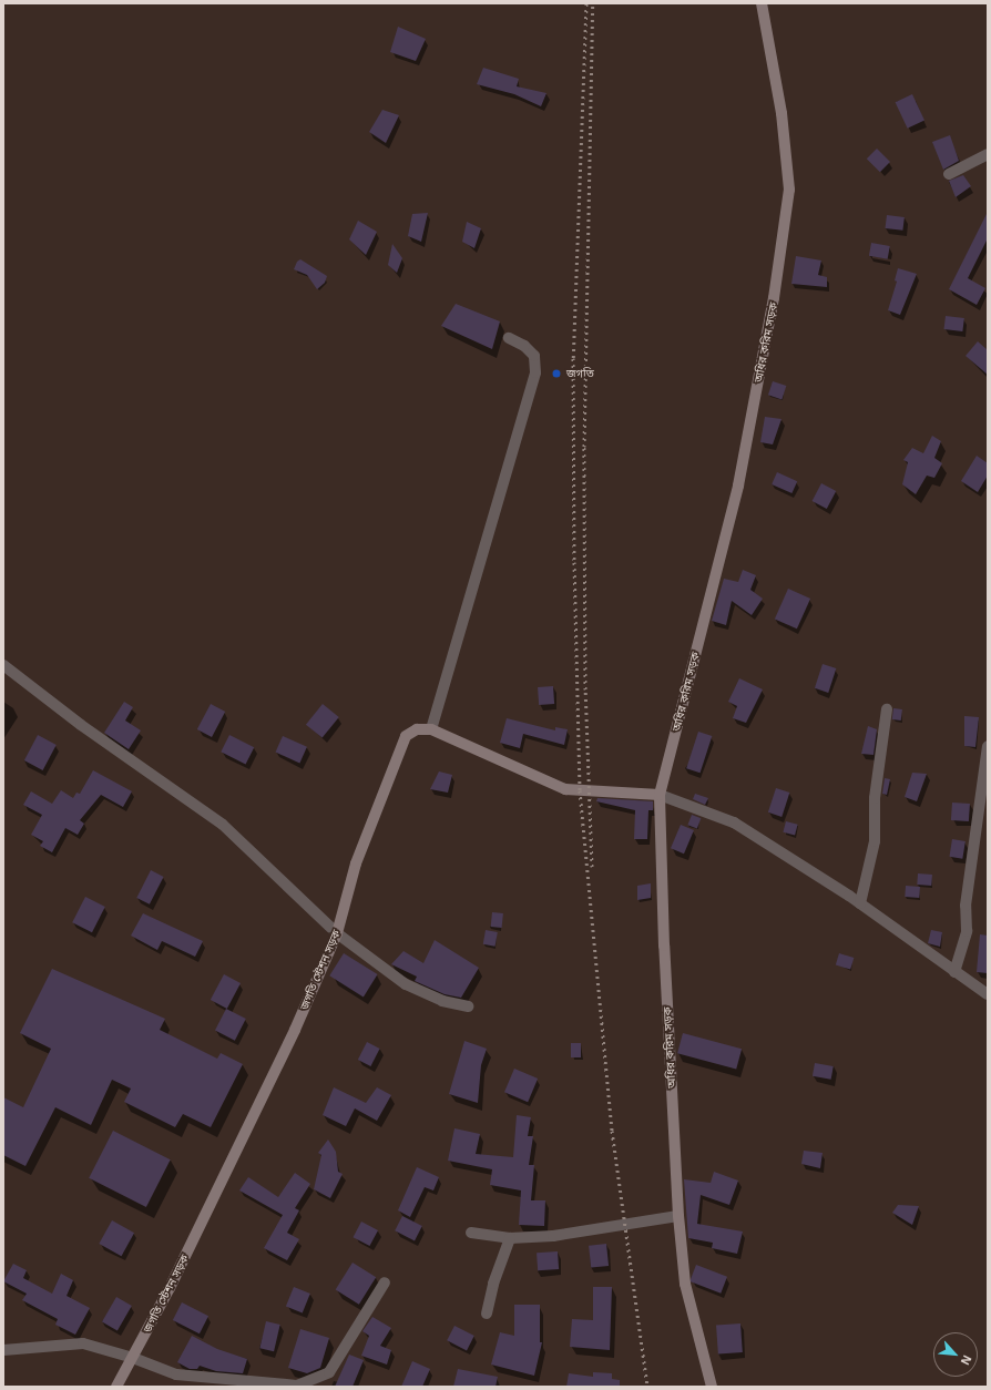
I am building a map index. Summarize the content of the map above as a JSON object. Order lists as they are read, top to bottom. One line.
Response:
{"streets":{"main road":["অধির করিম সড়ক","জগতি স্টেশন সড়ক"]},"places":["জগতি"],"north":"bottom right"}
